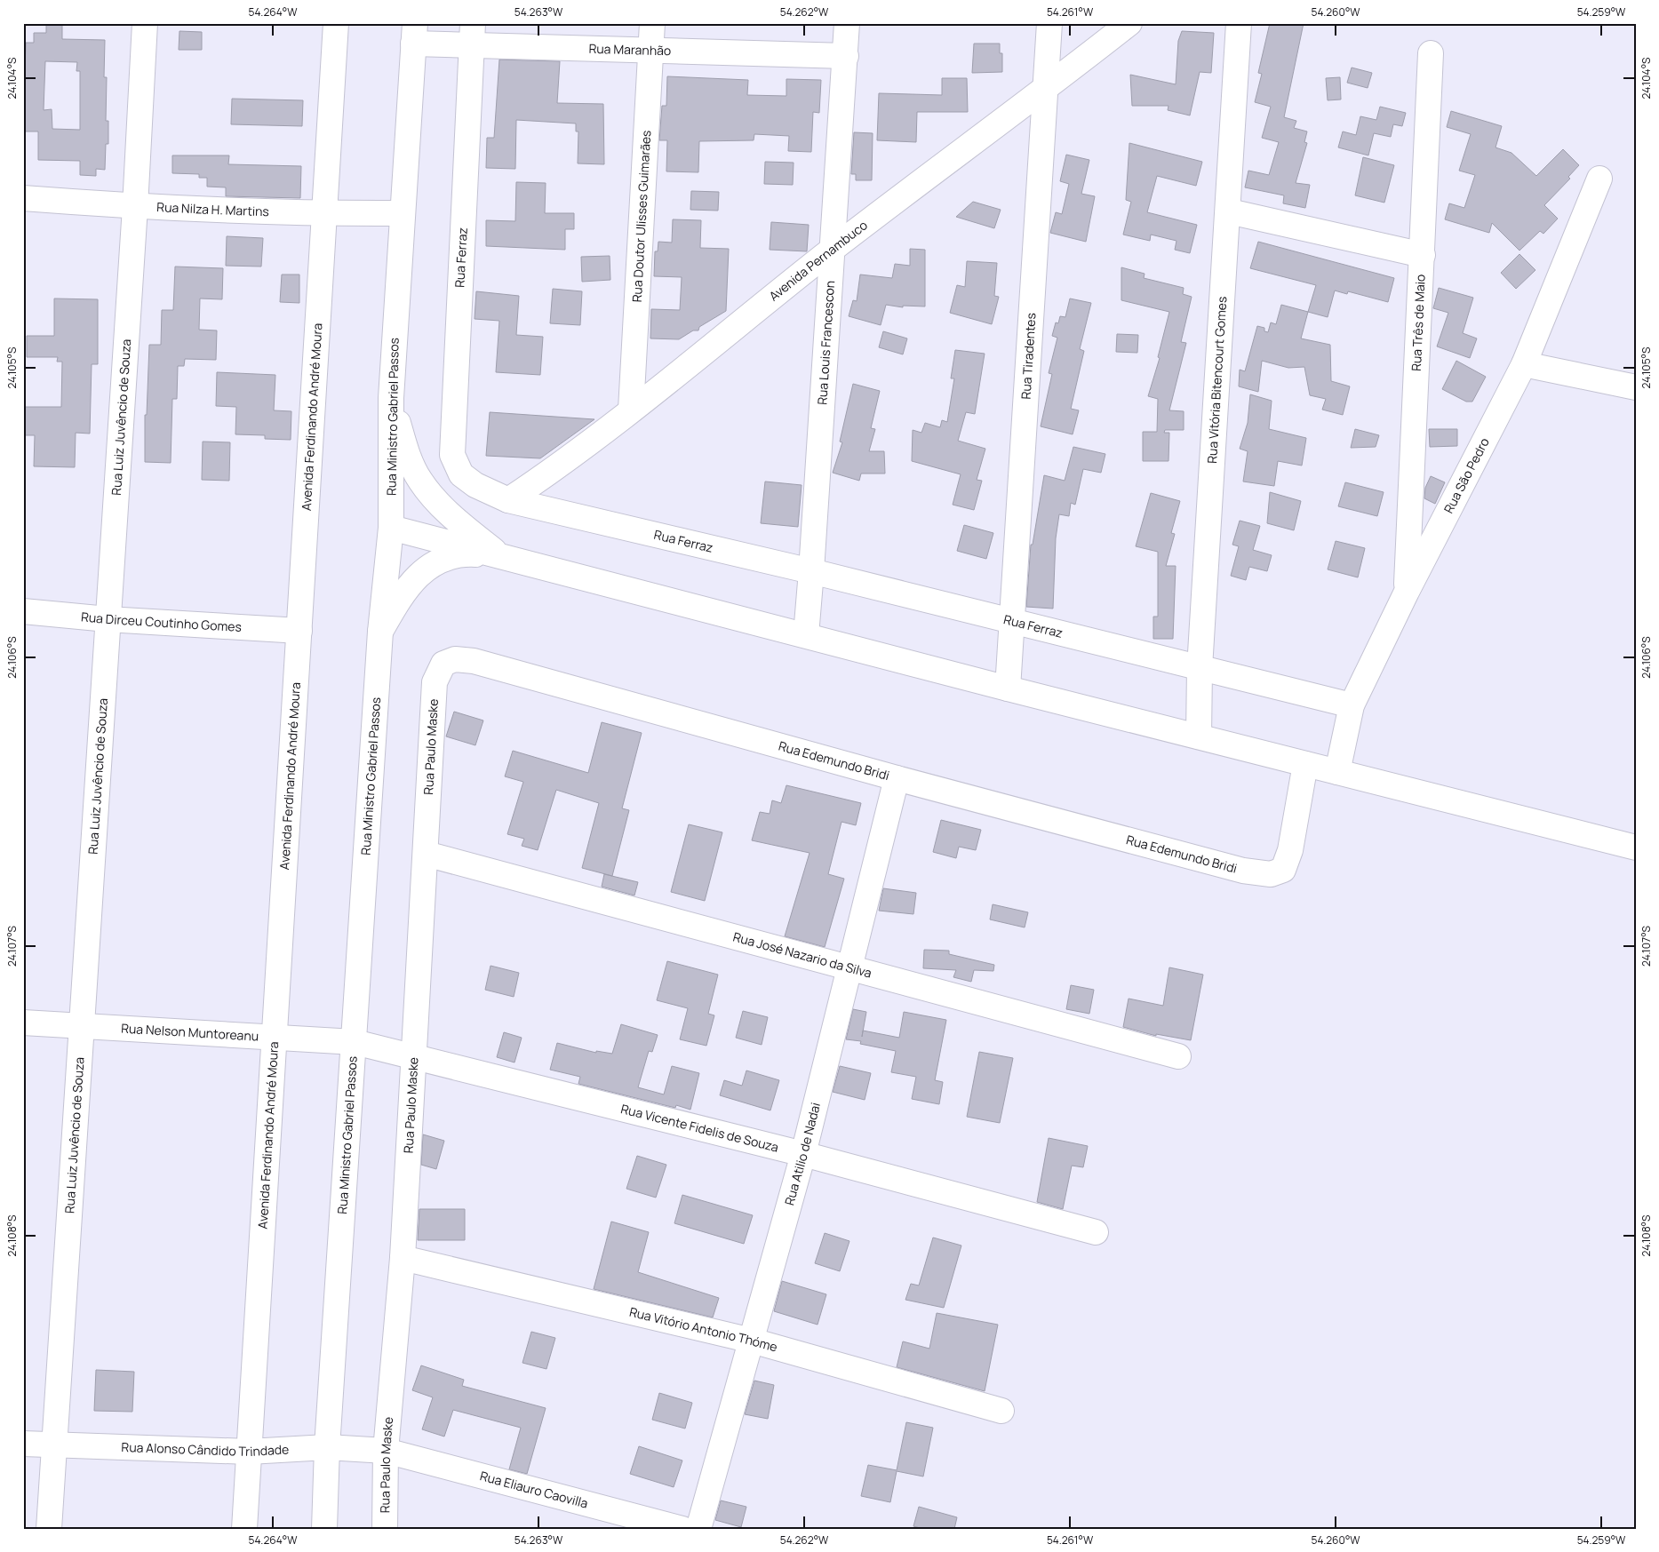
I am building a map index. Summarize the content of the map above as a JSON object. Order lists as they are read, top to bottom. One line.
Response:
{"streets":{"street":["Rua Maranhão","Rua Nilza H. Martins","Rua Doutor Ulisses Guimarães","Rua Ferraz","Avenida Pernambuco","Rua Três de Maio","Rua Louis Francescon","Rua Tiradentes","Rua Vitória Bitencourt Gomes","Rua Luiz Juvêncio de Souza","Avenida Ferdinando André Moura","Rua Ministro Gabriel Passos","Rua São Pedro","Rua Dirceu Coutinho Gomes","Rua Paulo Maske","Rua Edemundo Bridi","Rua José Nazario da Silva","Rua Nelson Muntoreanu","Rua Vicente Fidelis de Souza","Rua Atilio de Nadai","Rua Vitório Antonio Thóme","Rua Alonso Cândido Trindade","Rua Eliauro Caovilla"]},"crossings":[["Rua Maranhão","Rua Doutor Ulisses Guimarães"],["Rua Maranhão","Rua Ferraz"],["Rua Maranhão","Rua Louis Francescon"],["Rua Maranhão","Rua Ministro Gabriel Passos"],["Rua Nilza H. Martins","Rua Luiz Juvêncio de Souza"],["Rua Nilza H. Martins","Avenida Ferdinando André Moura"],["Rua Nilza H. Martins","Rua Ministro Gabriel Passos"],["Rua Doutor Ulisses Guimarães","Avenida Pernambuco"],["Rua Ferraz","Avenida Pernambuco"],["Rua Ferraz","Rua Louis Francescon"],["Rua Ferraz","Rua Tiradentes"],["Rua Ferraz","Rua Vitória Bitencourt Gomes"],["Rua Ferraz","Rua São Pedro"],["Avenida Pernambuco","Rua Louis Francescon"],["Avenida Pernambuco","Rua Tiradentes"],["Rua Três de Maio","Rua São Pedro"],["Rua Luiz Juvêncio de Souza","Rua Dirceu Coutinho Gomes"],["Rua Luiz Juvêncio de Souza","Rua Nelson Muntoreanu"],["Rua Luiz Juvêncio de Souza","Rua Alonso Cândido Trindade"],["Avenida Ferdinando André Moura","Rua Dirceu Coutinho Gomes"],["Avenida Ferdinando André Moura","Rua Nelson Muntoreanu"],["Avenida Ferdinando André Moura","Rua Alonso Cândido Trindade"],["Rua Ministro Gabriel Passos","Rua Nelson Muntoreanu"],["Rua Ministro Gabriel Passos","Rua Vicente Fidelis de Souza"],["Rua Ministro Gabriel Passos","Rua Alonso Cândido Trindade"],["Rua Paulo Maske","Rua Edemundo Bridi"],["Rua Paulo Maske","Rua José Nazario da Silva"],["Rua Paulo Maske","Rua Vicente Fidelis de Souza"],["Rua Paulo Maske","Rua Vitório Antonio Thóme"],["Rua Paulo Maske","Rua Alonso Cândido Trindade"],["Rua Paulo Maske","Rua Eliauro Caovilla"],["Rua Edemundo Bridi","Rua Atilio de Nadai"],["Rua José Nazario da Silva","Rua Atilio de Nadai"],["Rua Nelson Muntoreanu","Rua Vicente Fidelis de Souza"],["Rua Vicente Fidelis de Souza","Rua Atilio de Nadai"],["Rua Atilio de Nadai","Rua Vitório Antonio Thóme"],["Rua Alonso Cândido Trindade","Rua Eliauro Caovilla"]],"coordinates":["54.264°W","54.263°W","54.262°W","54.261°W","54.260°W","54.259°W","24.104°S","24.105°S","24.106°S","24.107°S","24.108°S"]}
